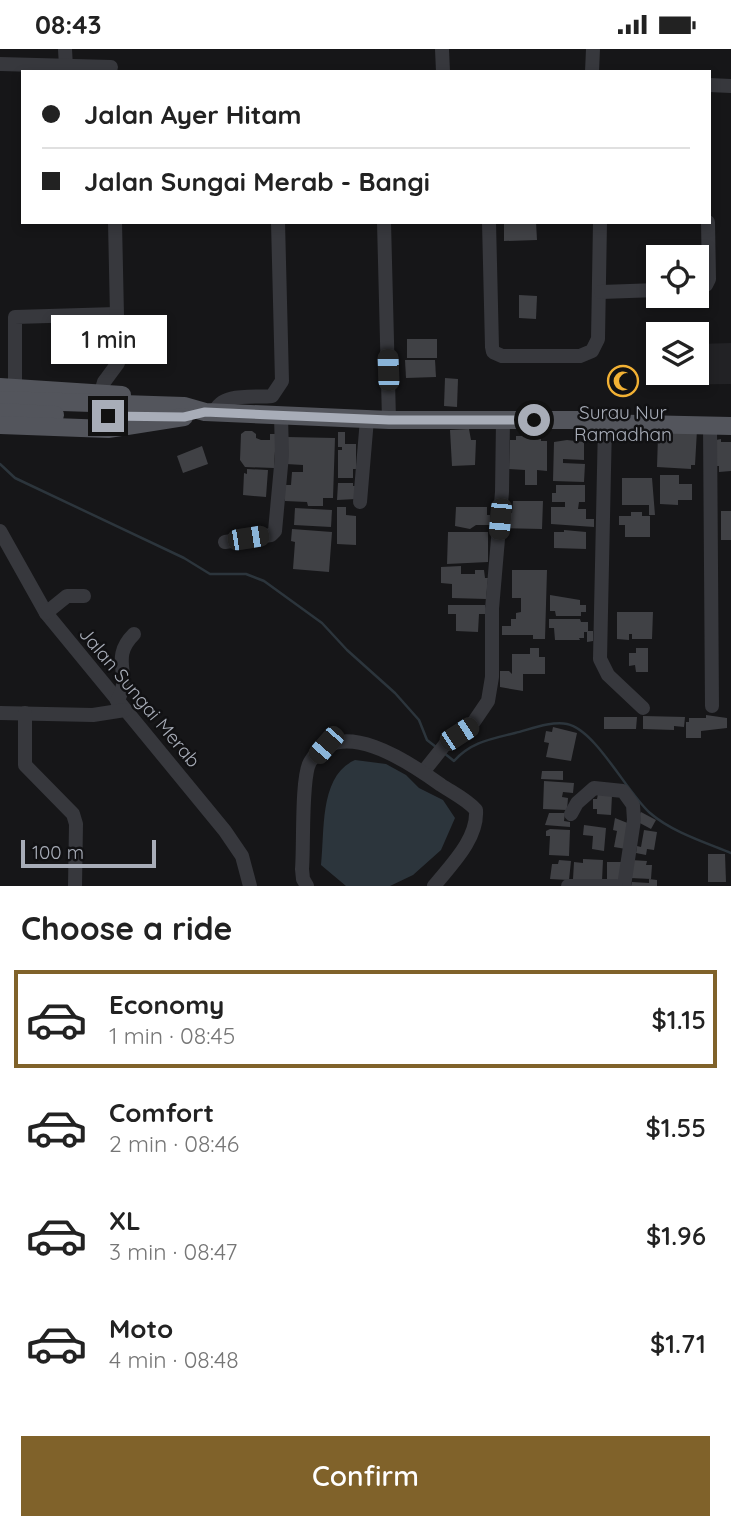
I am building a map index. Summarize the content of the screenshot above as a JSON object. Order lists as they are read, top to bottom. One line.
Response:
{"streets":{"street":["Jalan Sungai Merab"]},"places":{"mosque":["Surau Nur Ramadhan"]},"scale_bar":"100 m","page":{"status":"08:43","banner":["Jalan Ayer Hitam","Jalan Sungai Merab - Bangi"],"bubble":"1 min","scale":"100 m","heading":"Choose a ride","list":[{"name":"Economy","note":"1 min · 08:45","value":"$1.15"},{"name":"Comfort","note":"2 min · 08:46","value":"$1.55"},{"name":"XL","note":"3 min · 08:47","value":"$1.96"},{"name":"Moto","note":"4 min · 08:48","value":"$1.71"}],"buttons":"Confirm"}}
